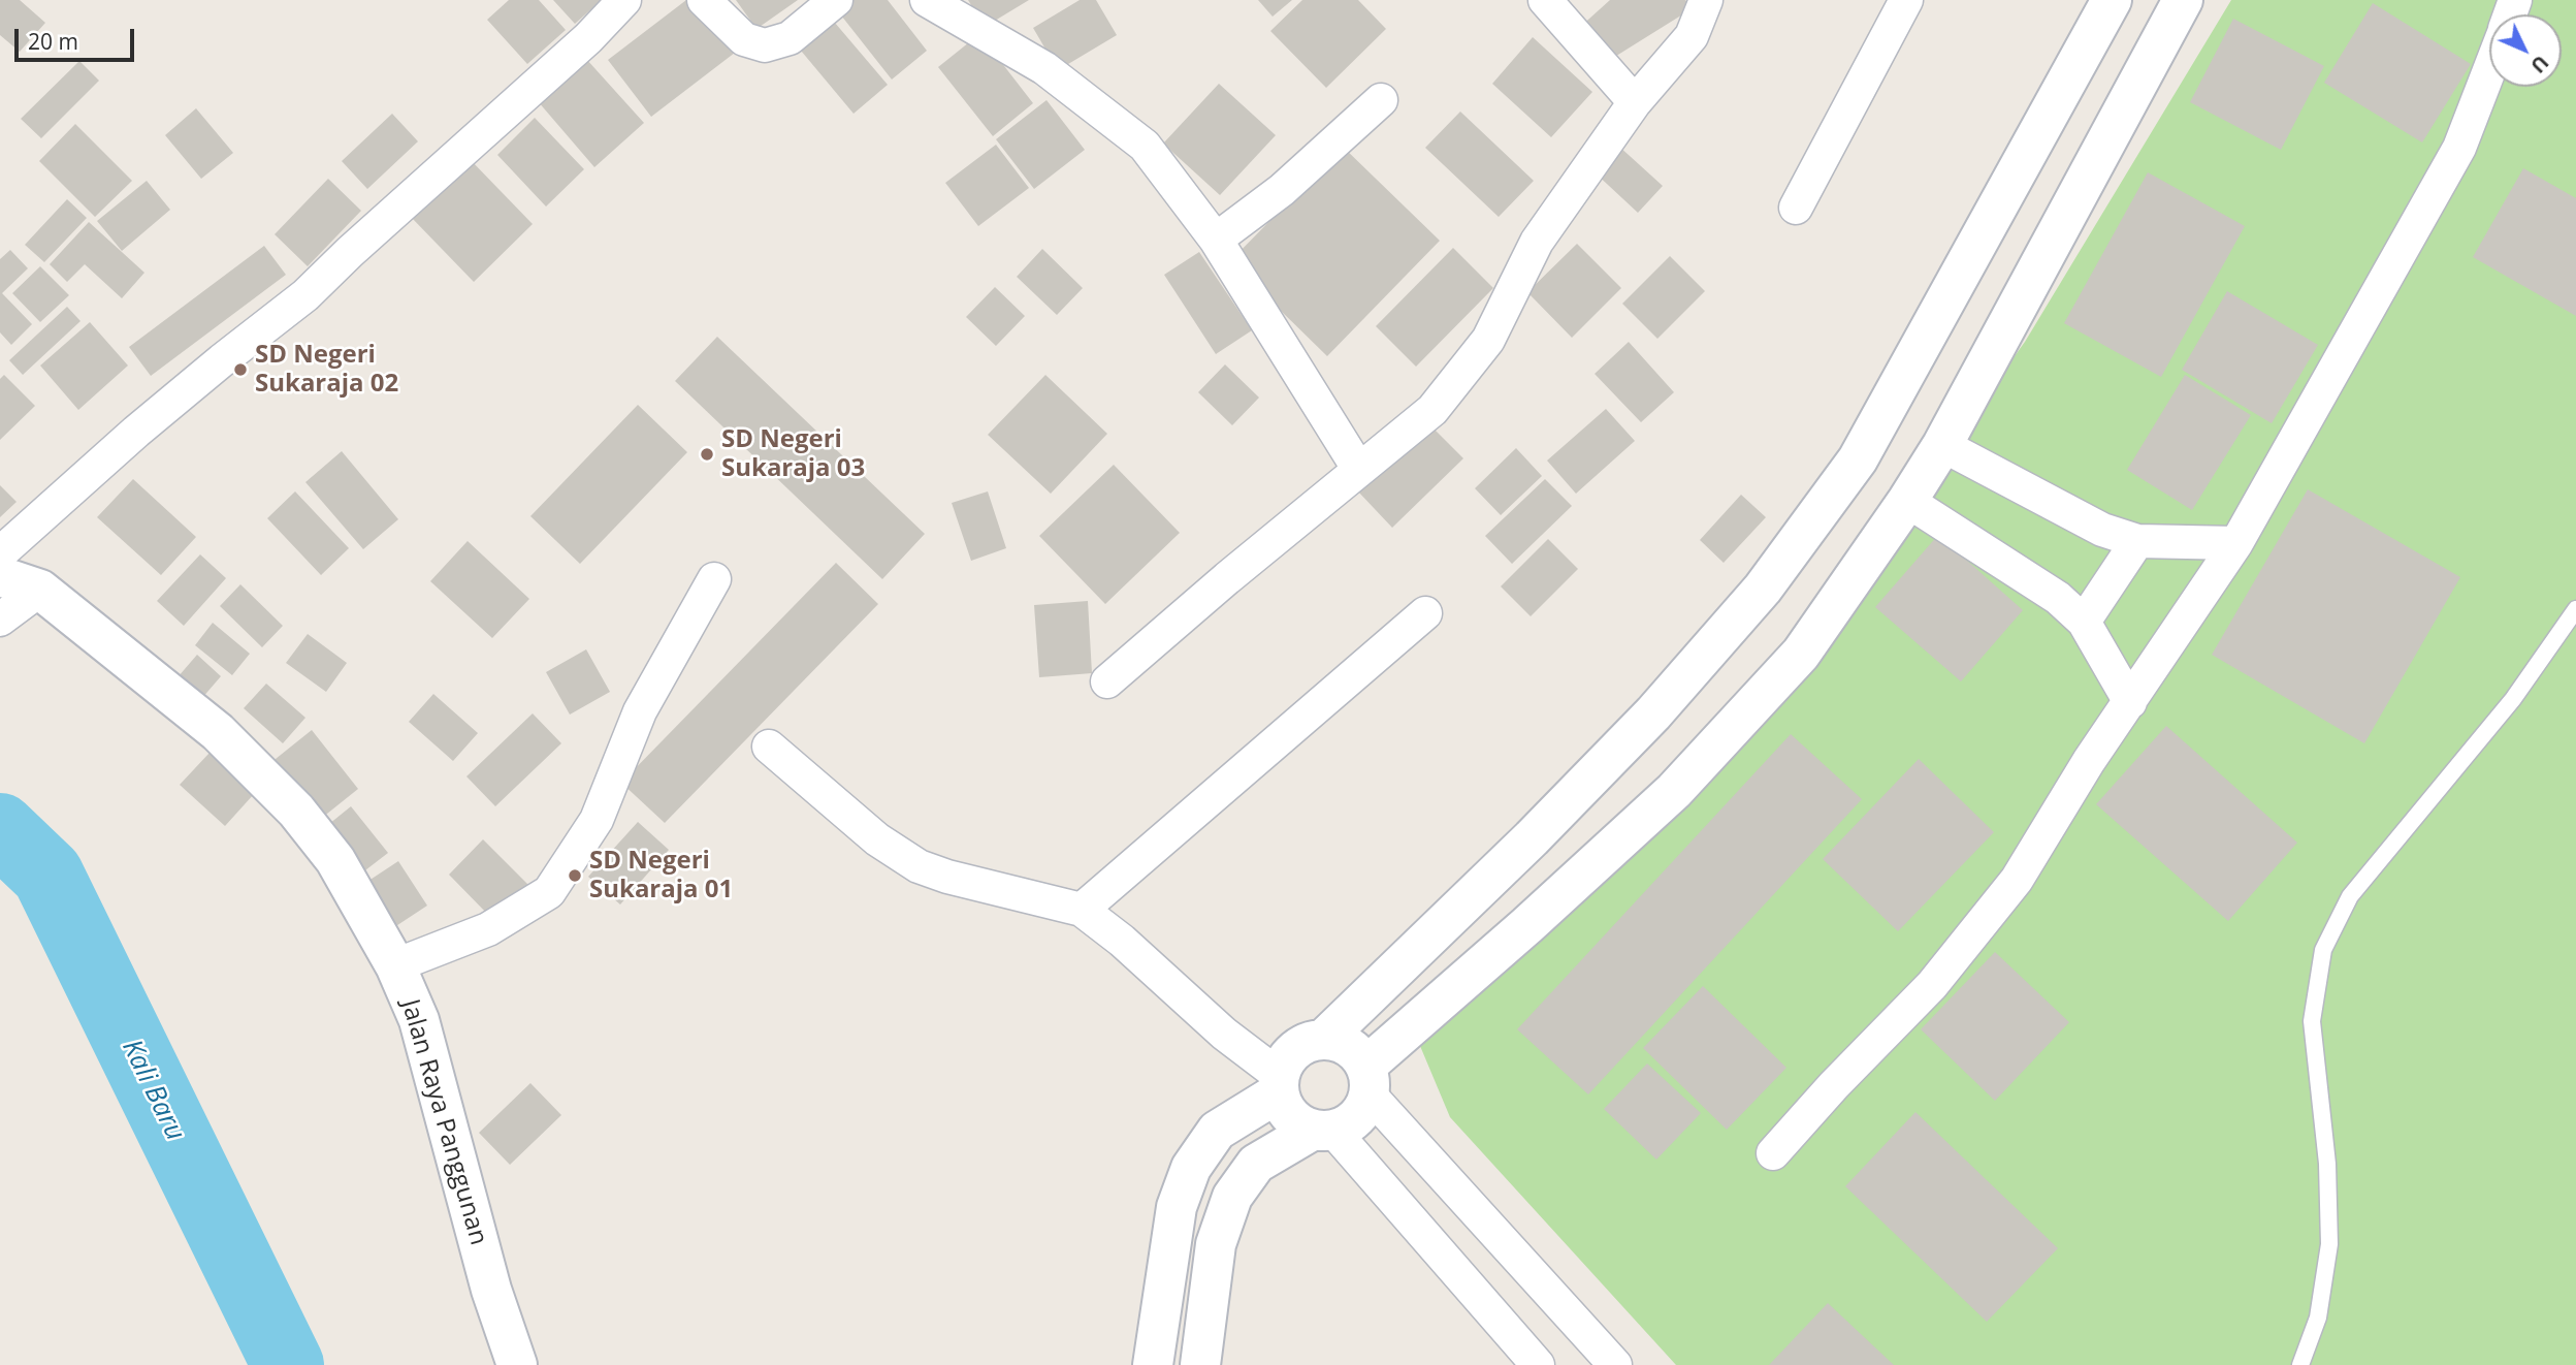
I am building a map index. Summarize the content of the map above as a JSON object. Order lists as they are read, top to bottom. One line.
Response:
{"streets":{"street":["Jalan Raya Panggunan"]},"water":["Kali Baru"],"places":["SD Negeri Sukaraja 02","SD Negeri Sukaraja 03","SD Negeri Sukaraja 01"],"scale_bar":"20 m","north":"bottom right"}
